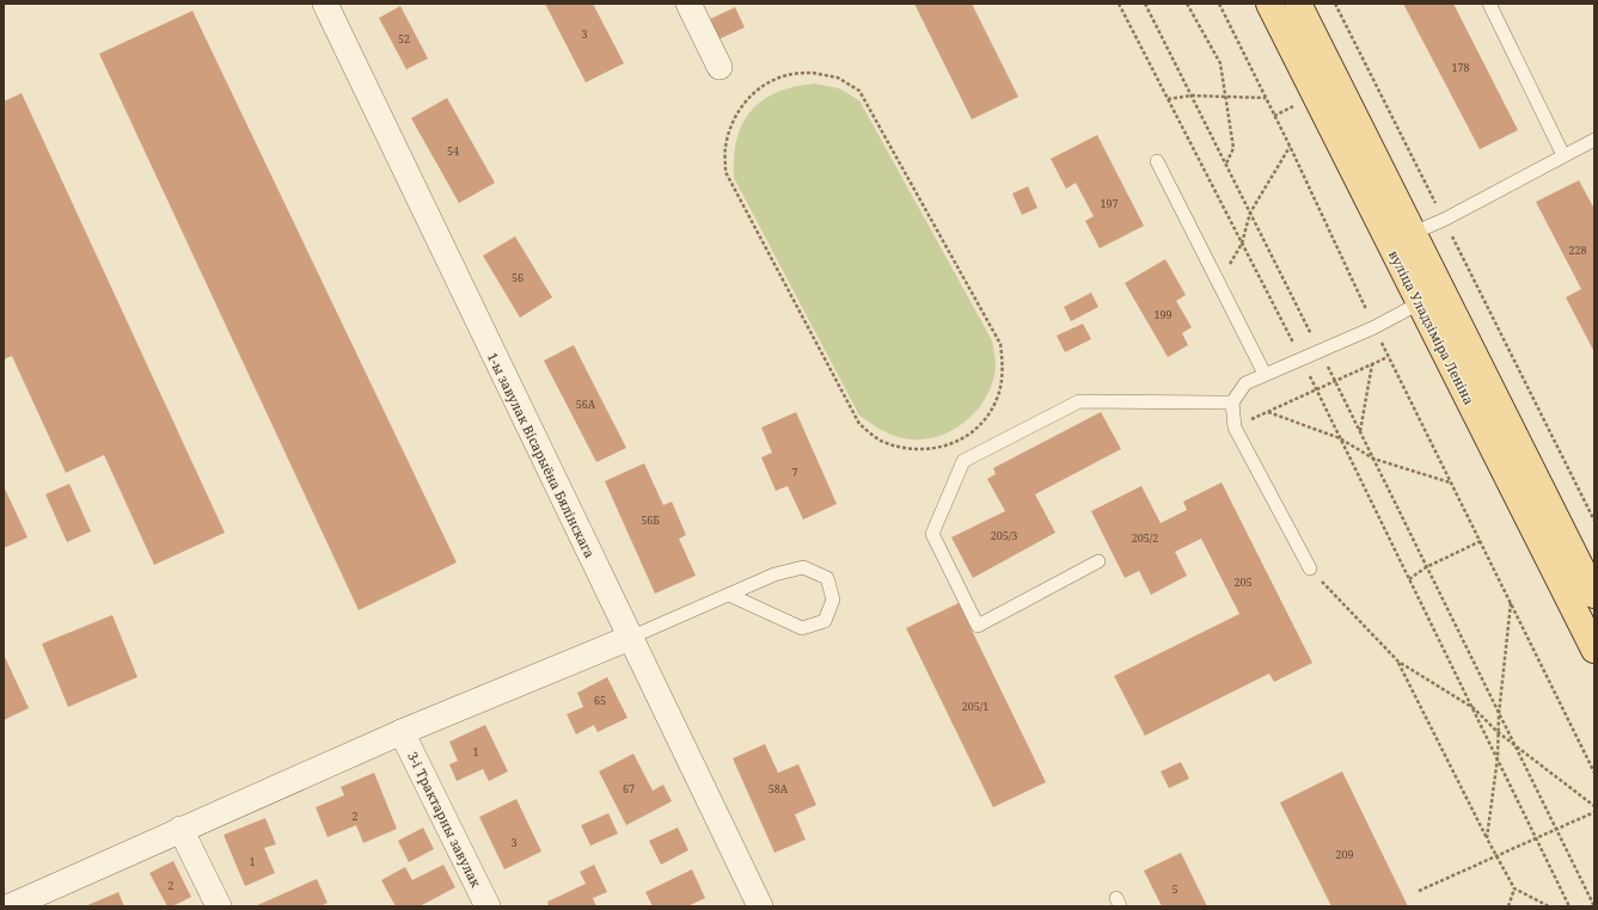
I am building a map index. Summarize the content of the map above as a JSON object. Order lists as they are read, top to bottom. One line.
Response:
{"streets":{"main road":["вуліца Уладзіміра Леніна"],"street":["1-ы завулак Вісарыёна Бялінскага","3-і Трактарны завулак"]},"house_numbers":["3","52","178","54","197","228","56","199","56А","7","56Б","205/3","205/2","205","65","205/1","1","67","58А","2","3","209","1","2","5"]}
